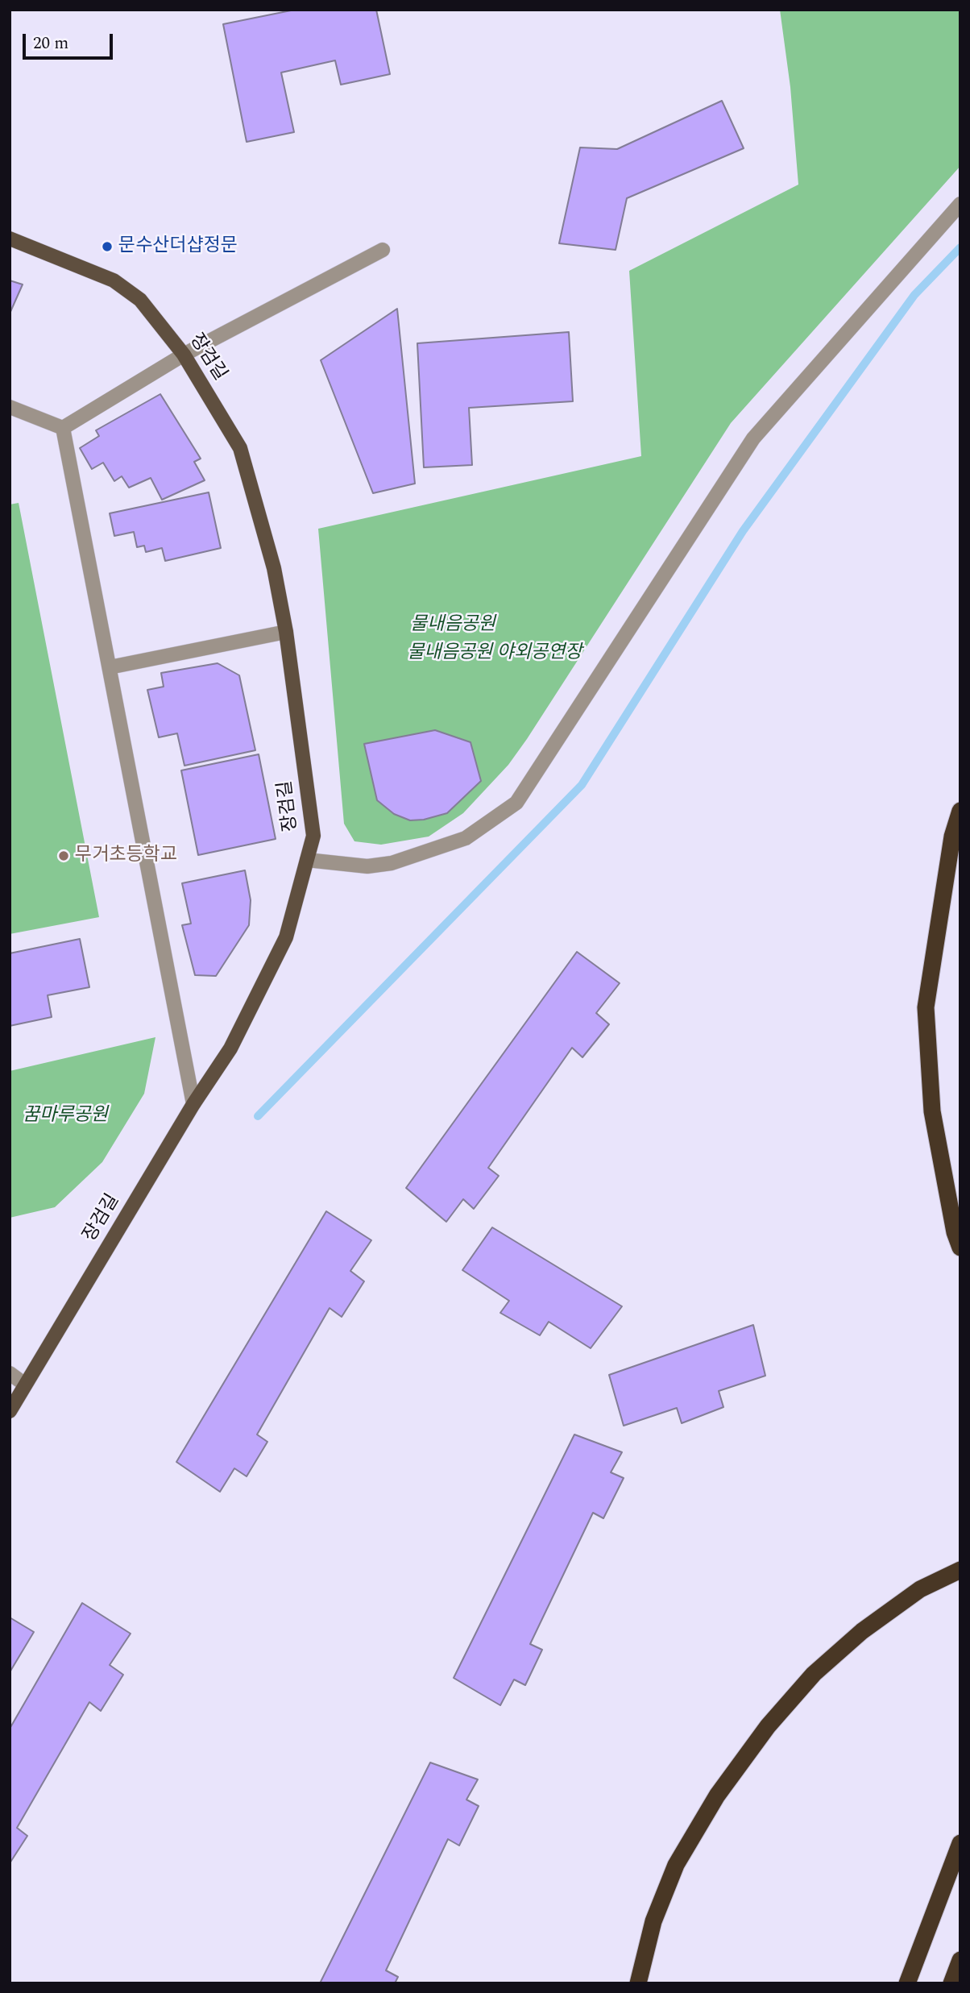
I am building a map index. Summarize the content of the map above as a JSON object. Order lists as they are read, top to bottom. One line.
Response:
{"streets":{"main road":["장검길"]},"parks":["물내음공원","물내음공원 야외공연장","꿈마루공원"],"places":["문수산더샵정문","무거초등학교"],"scale_bar":"20 m"}
